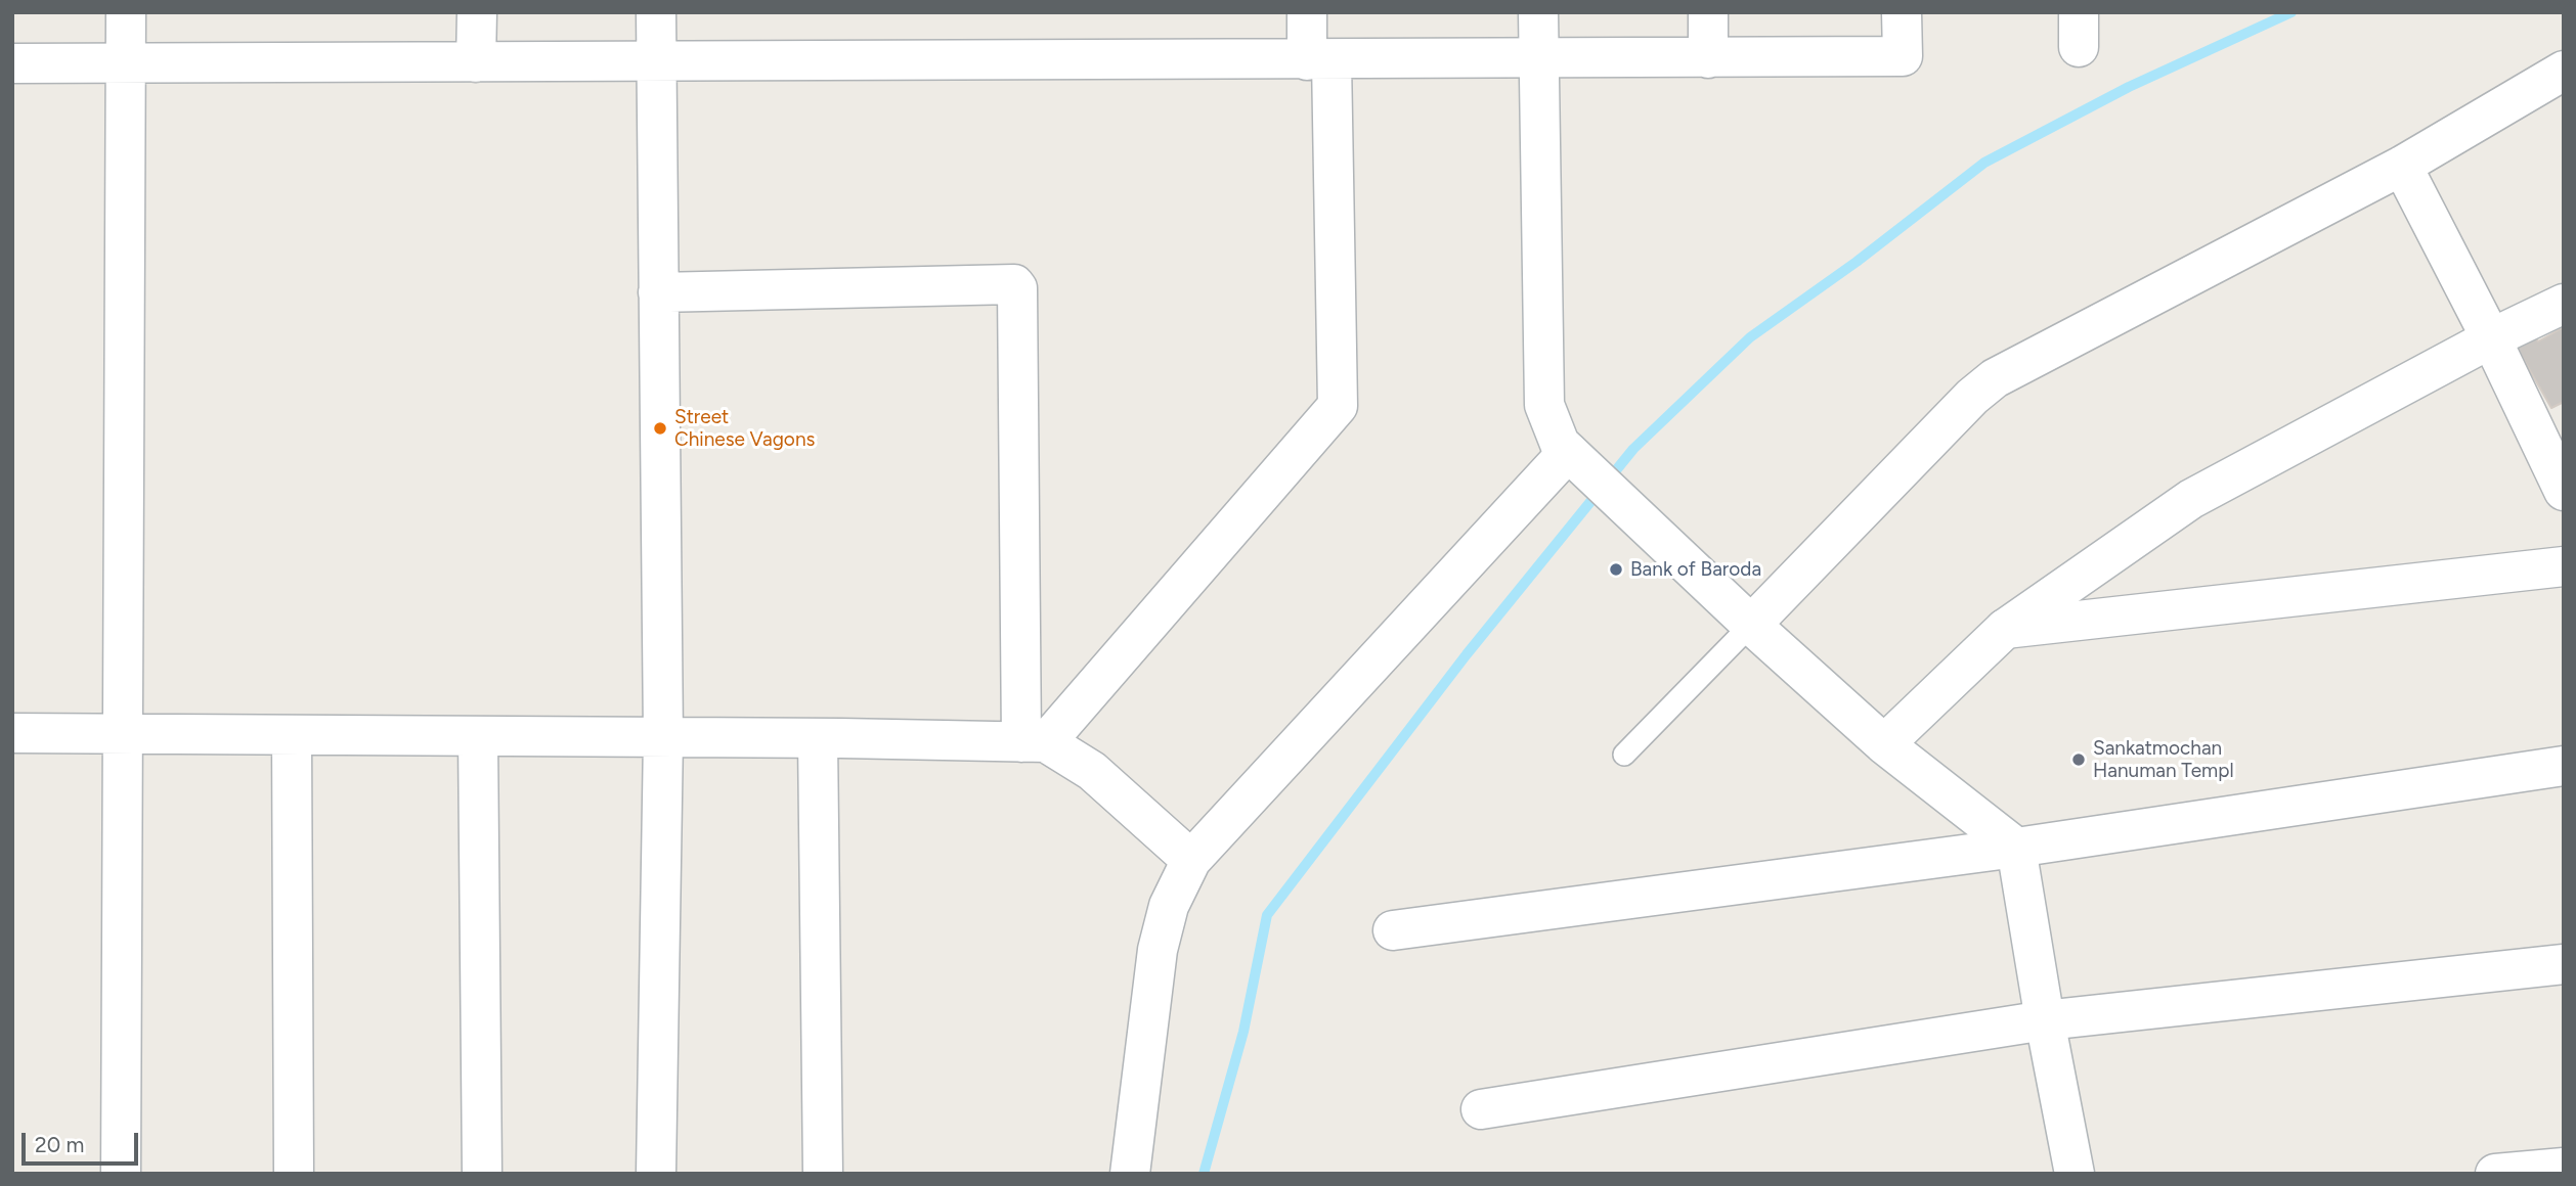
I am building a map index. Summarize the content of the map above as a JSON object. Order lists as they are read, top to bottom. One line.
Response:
{"places":["Street Chinese Vagons","Bank of Baroda","Sankatmochan Hanuman Templ"],"scale_bar":"20 m"}
